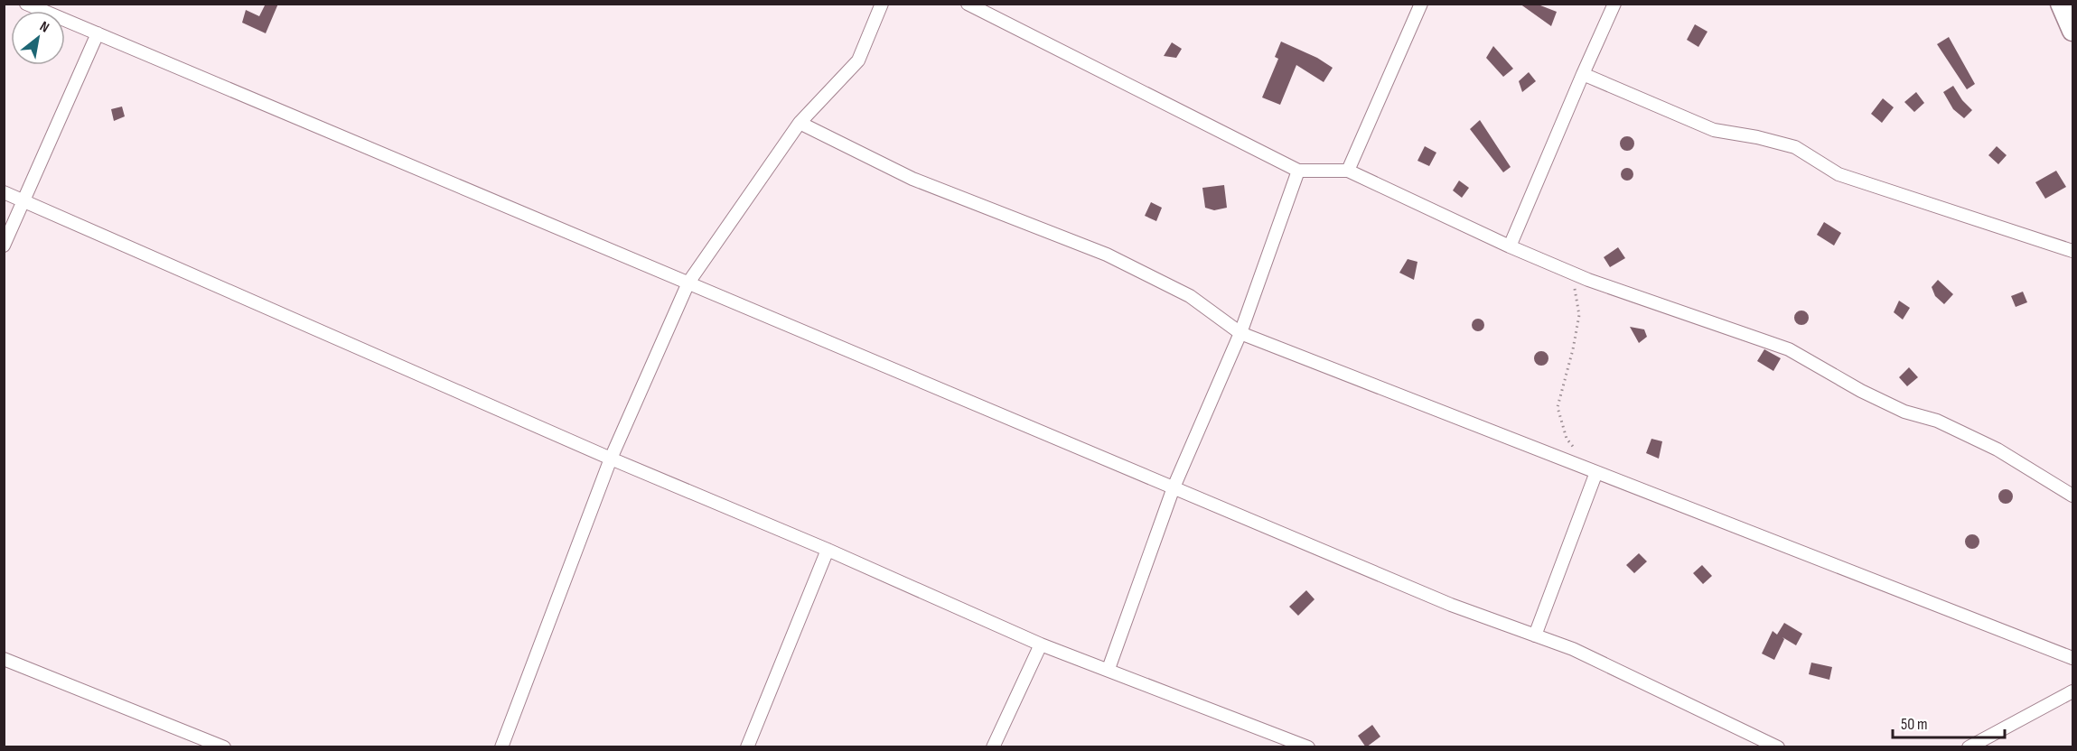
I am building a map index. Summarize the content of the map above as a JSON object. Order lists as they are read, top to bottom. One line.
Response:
{"scale_bar":"50 m","north":"top right"}
